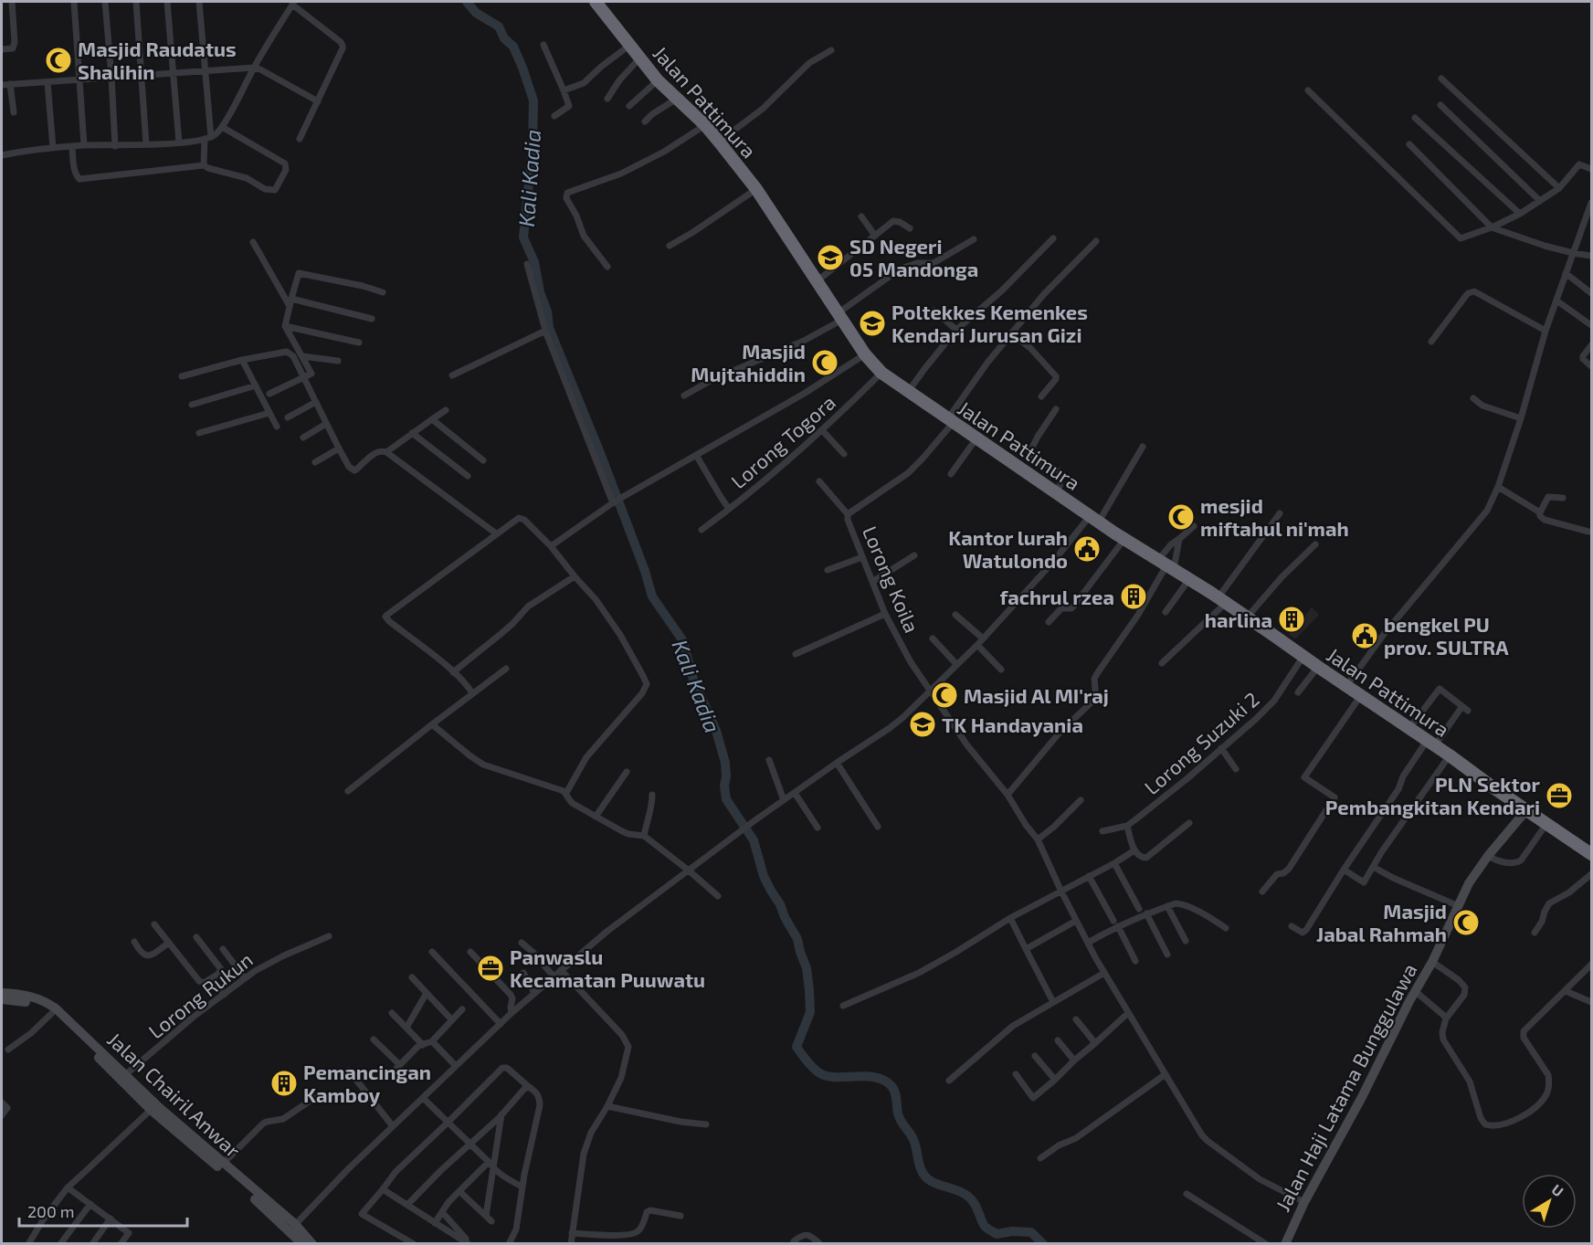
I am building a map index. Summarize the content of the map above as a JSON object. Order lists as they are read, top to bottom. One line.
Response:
{"streets":{"highway":["Jalan Pattimura"],"main road":["Jalan Haji Latama Bunggulawa","Jalan Chairil Anwar"],"street":["Lorong Togora","Lorong Koila","Lorong Suzuki 2","Lorong Rukun"]},"crossings":[["Jalan Pattimura","Lorong Togora"],["Jalan Pattimura","Lorong Koila"],["Jalan Pattimura","Lorong Suzuki 2"],["Jalan Pattimura","Jalan Haji Latama Bunggulawa"],["Lorong Koila","Jalan Haji Latama Bunggulawa"],["Lorong Rukun","Jalan Chairil Anwar"]],"water":["Kali Kadia"],"places":{"mosque":["Masjid Raudatus Shalihin","Masjid Mujtahiddin","mesjid miftahul ni'mah","Masjid Al MI'raj","Masjid Jabal Rahmah"],"school or university":["SD Negeri 05 Mandonga","Poltekkes Kemenkes Kendari Jurusan Gizi","TK Handayania"],"public building":["Kantor lurah Watulondo","bengkel PU prov. SULTRA"],"building":["fachrul rzea","harlina","Pemancingan Kamboy"],"office":["PLN Sektor Pembangkitan Kendari","Panwaslu Kecamatan Puuwatu"]},"scale_bar":"200 m","north":"top right"}
